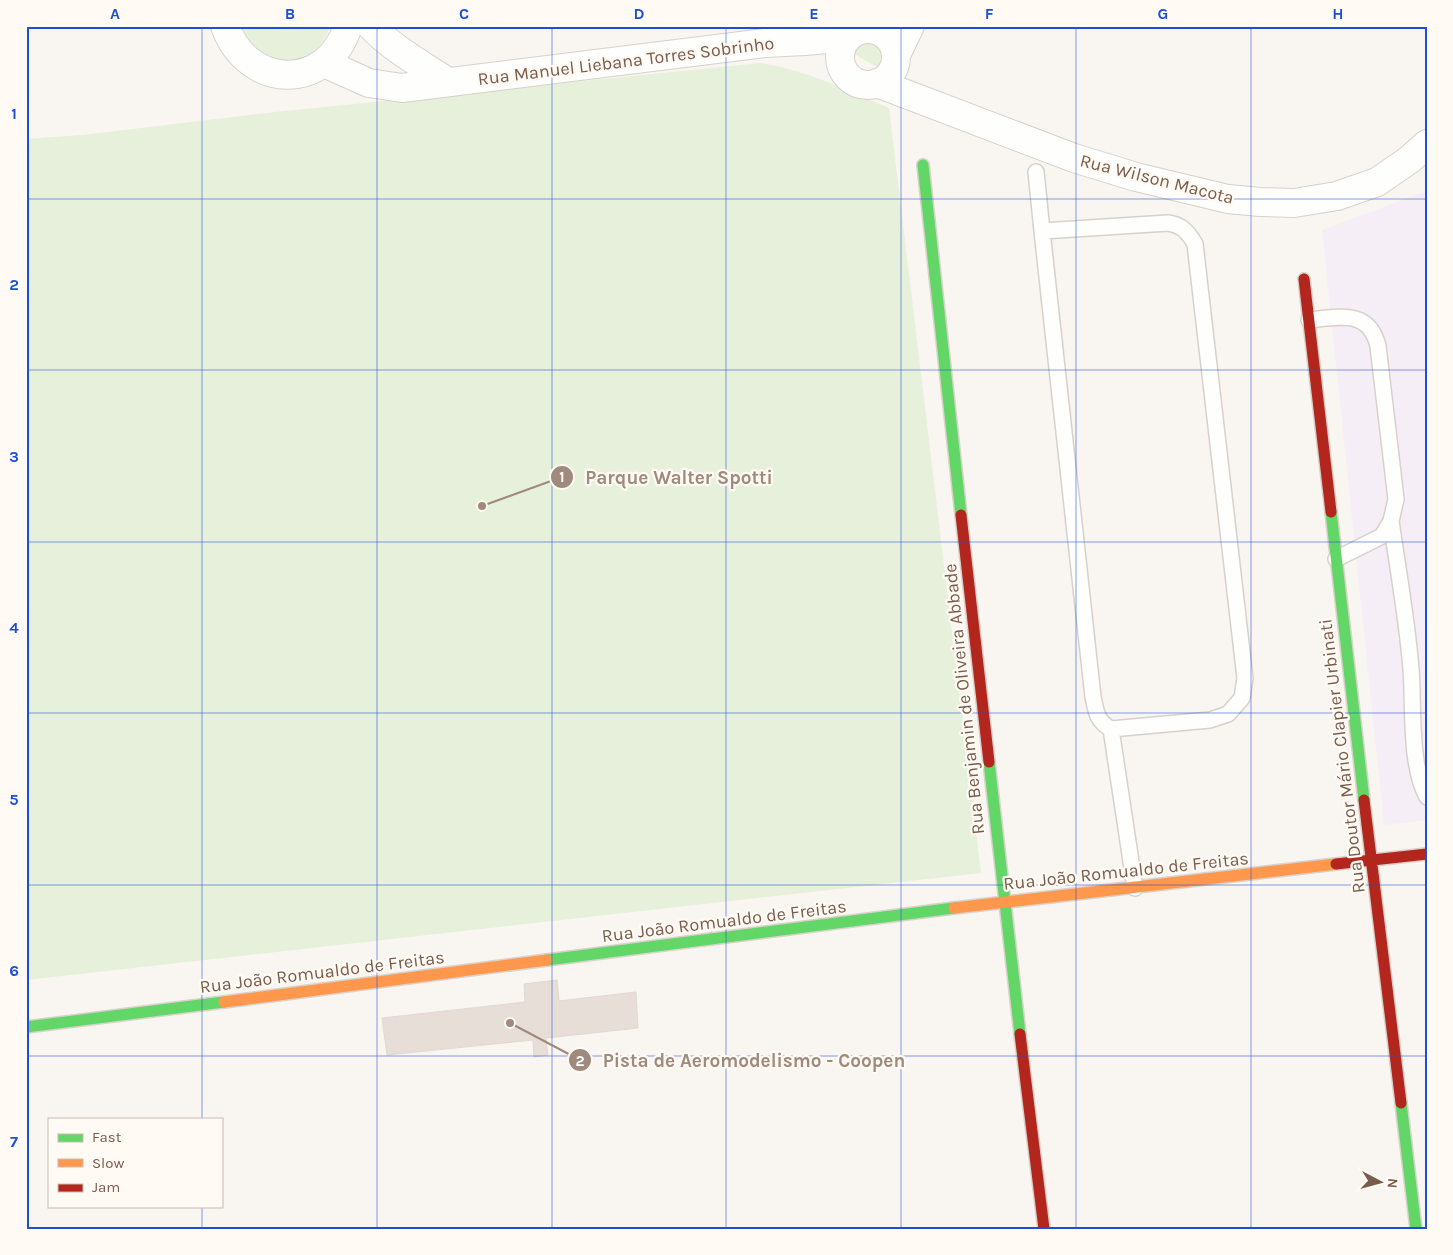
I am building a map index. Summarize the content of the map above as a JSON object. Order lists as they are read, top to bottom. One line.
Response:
{"streets":{"street":["Rua Manuel Liebana Torres Sobrinho","Rua Wilson Macota","Rua Benjamin de Oliveira Abbade","Rua Doutor Mário Clapier Urbinati","Rua João Romualdo de Freitas"]},"crossings":[["Rua Manuel Liebana Torres Sobrinho","Rua Wilson Macota"],["Rua Benjamin de Oliveira Abbade","Rua João Romualdo de Freitas"],["Rua Doutor Mário Clapier Urbinati","Rua João Romualdo de Freitas"]],"places":["Parque Walter Spotti","Pista de Aeromodelismo - Coopen"],"legend":["Fast","Slow","Jam"],"north":"right","grid":{"columns":["A","B","C","D","E","F","G","H"],"rows":["1","2","3","4","5","6","7"]}}
